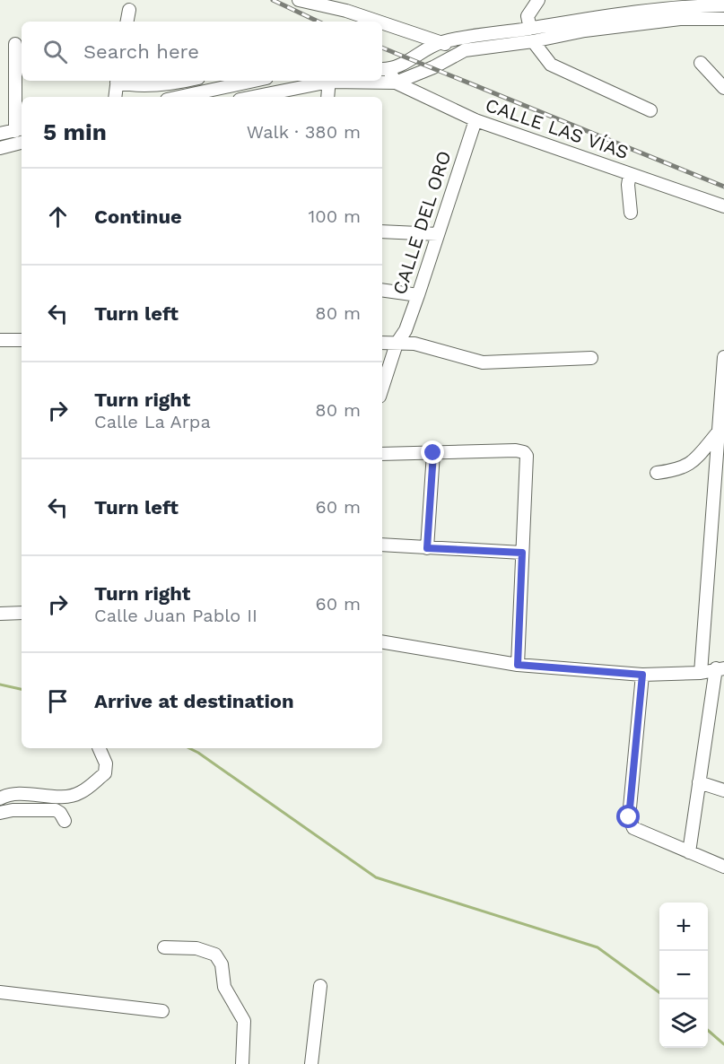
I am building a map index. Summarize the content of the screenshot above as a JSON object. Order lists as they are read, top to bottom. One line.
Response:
{"streets":{"street":["CALLE LAS VÍAS","CALLE DEL ORO"]},"crossings":[["CALLE LAS VÍAS","CALLE DEL ORO"]],"page":{"search":"Search here","heading":["5 min","Walk · 380 m"],"list":[["Continue","100 m"],["Turn left","80 m"],["Turn right","Calle La Arpa","80 m"],["Turn left","60 m"],["Turn right","Calle Juan Pablo II","60 m"],"Arrive at destination"],"map_buttons":["+","−"]}}
